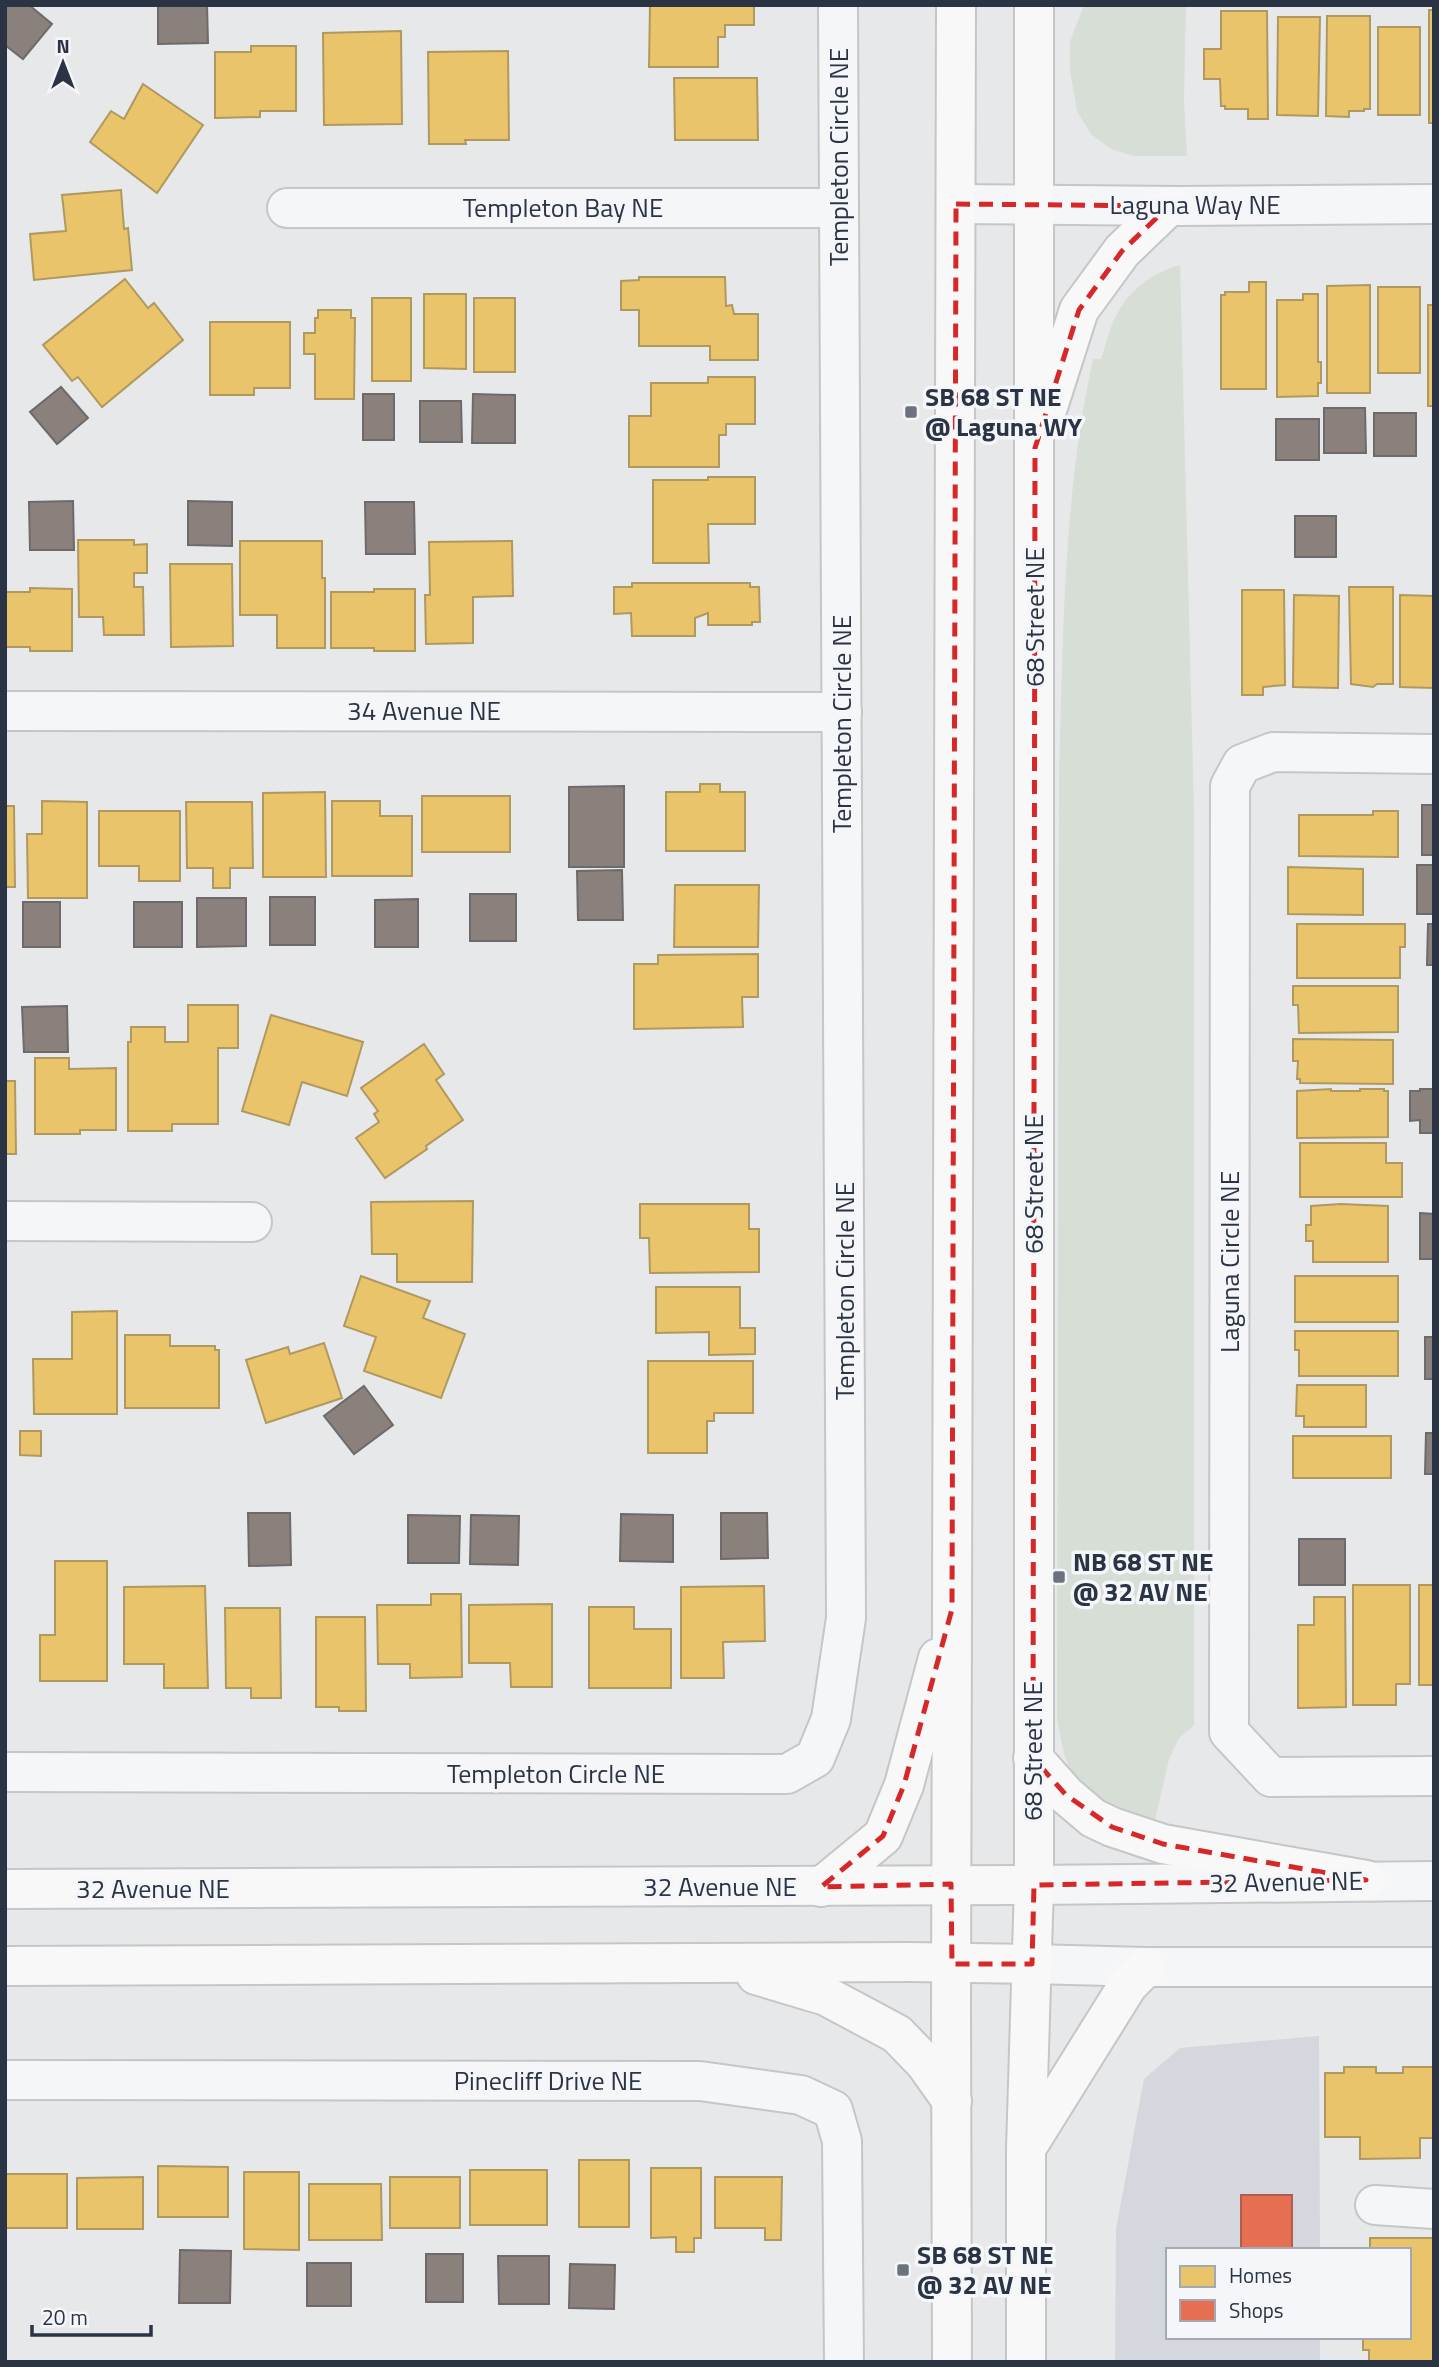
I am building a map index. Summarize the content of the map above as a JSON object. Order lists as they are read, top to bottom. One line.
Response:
{"streets":{"main road":["68 Street NE","32 Avenue NE"],"street":["Templeton Circle NE","Laguna Way NE","Templeton Bay NE","34 Avenue NE","Laguna Circle NE","Pinecliff Drive NE"]},"crossings":[["Templeton Circle NE","Templeton Bay NE"],["Templeton Circle NE","34 Avenue NE"],["Laguna Way NE","68 Street NE"],["68 Street NE","32 Avenue NE"]],"places":{"transit":["SB 68 ST NE @ Laguna WY","NB 68 ST NE @ 32 AV NE","SB 68 ST NE @ 32 AV NE"]},"legend":["Homes","Shops"],"scale_bar":"20 m","north":"top"}
